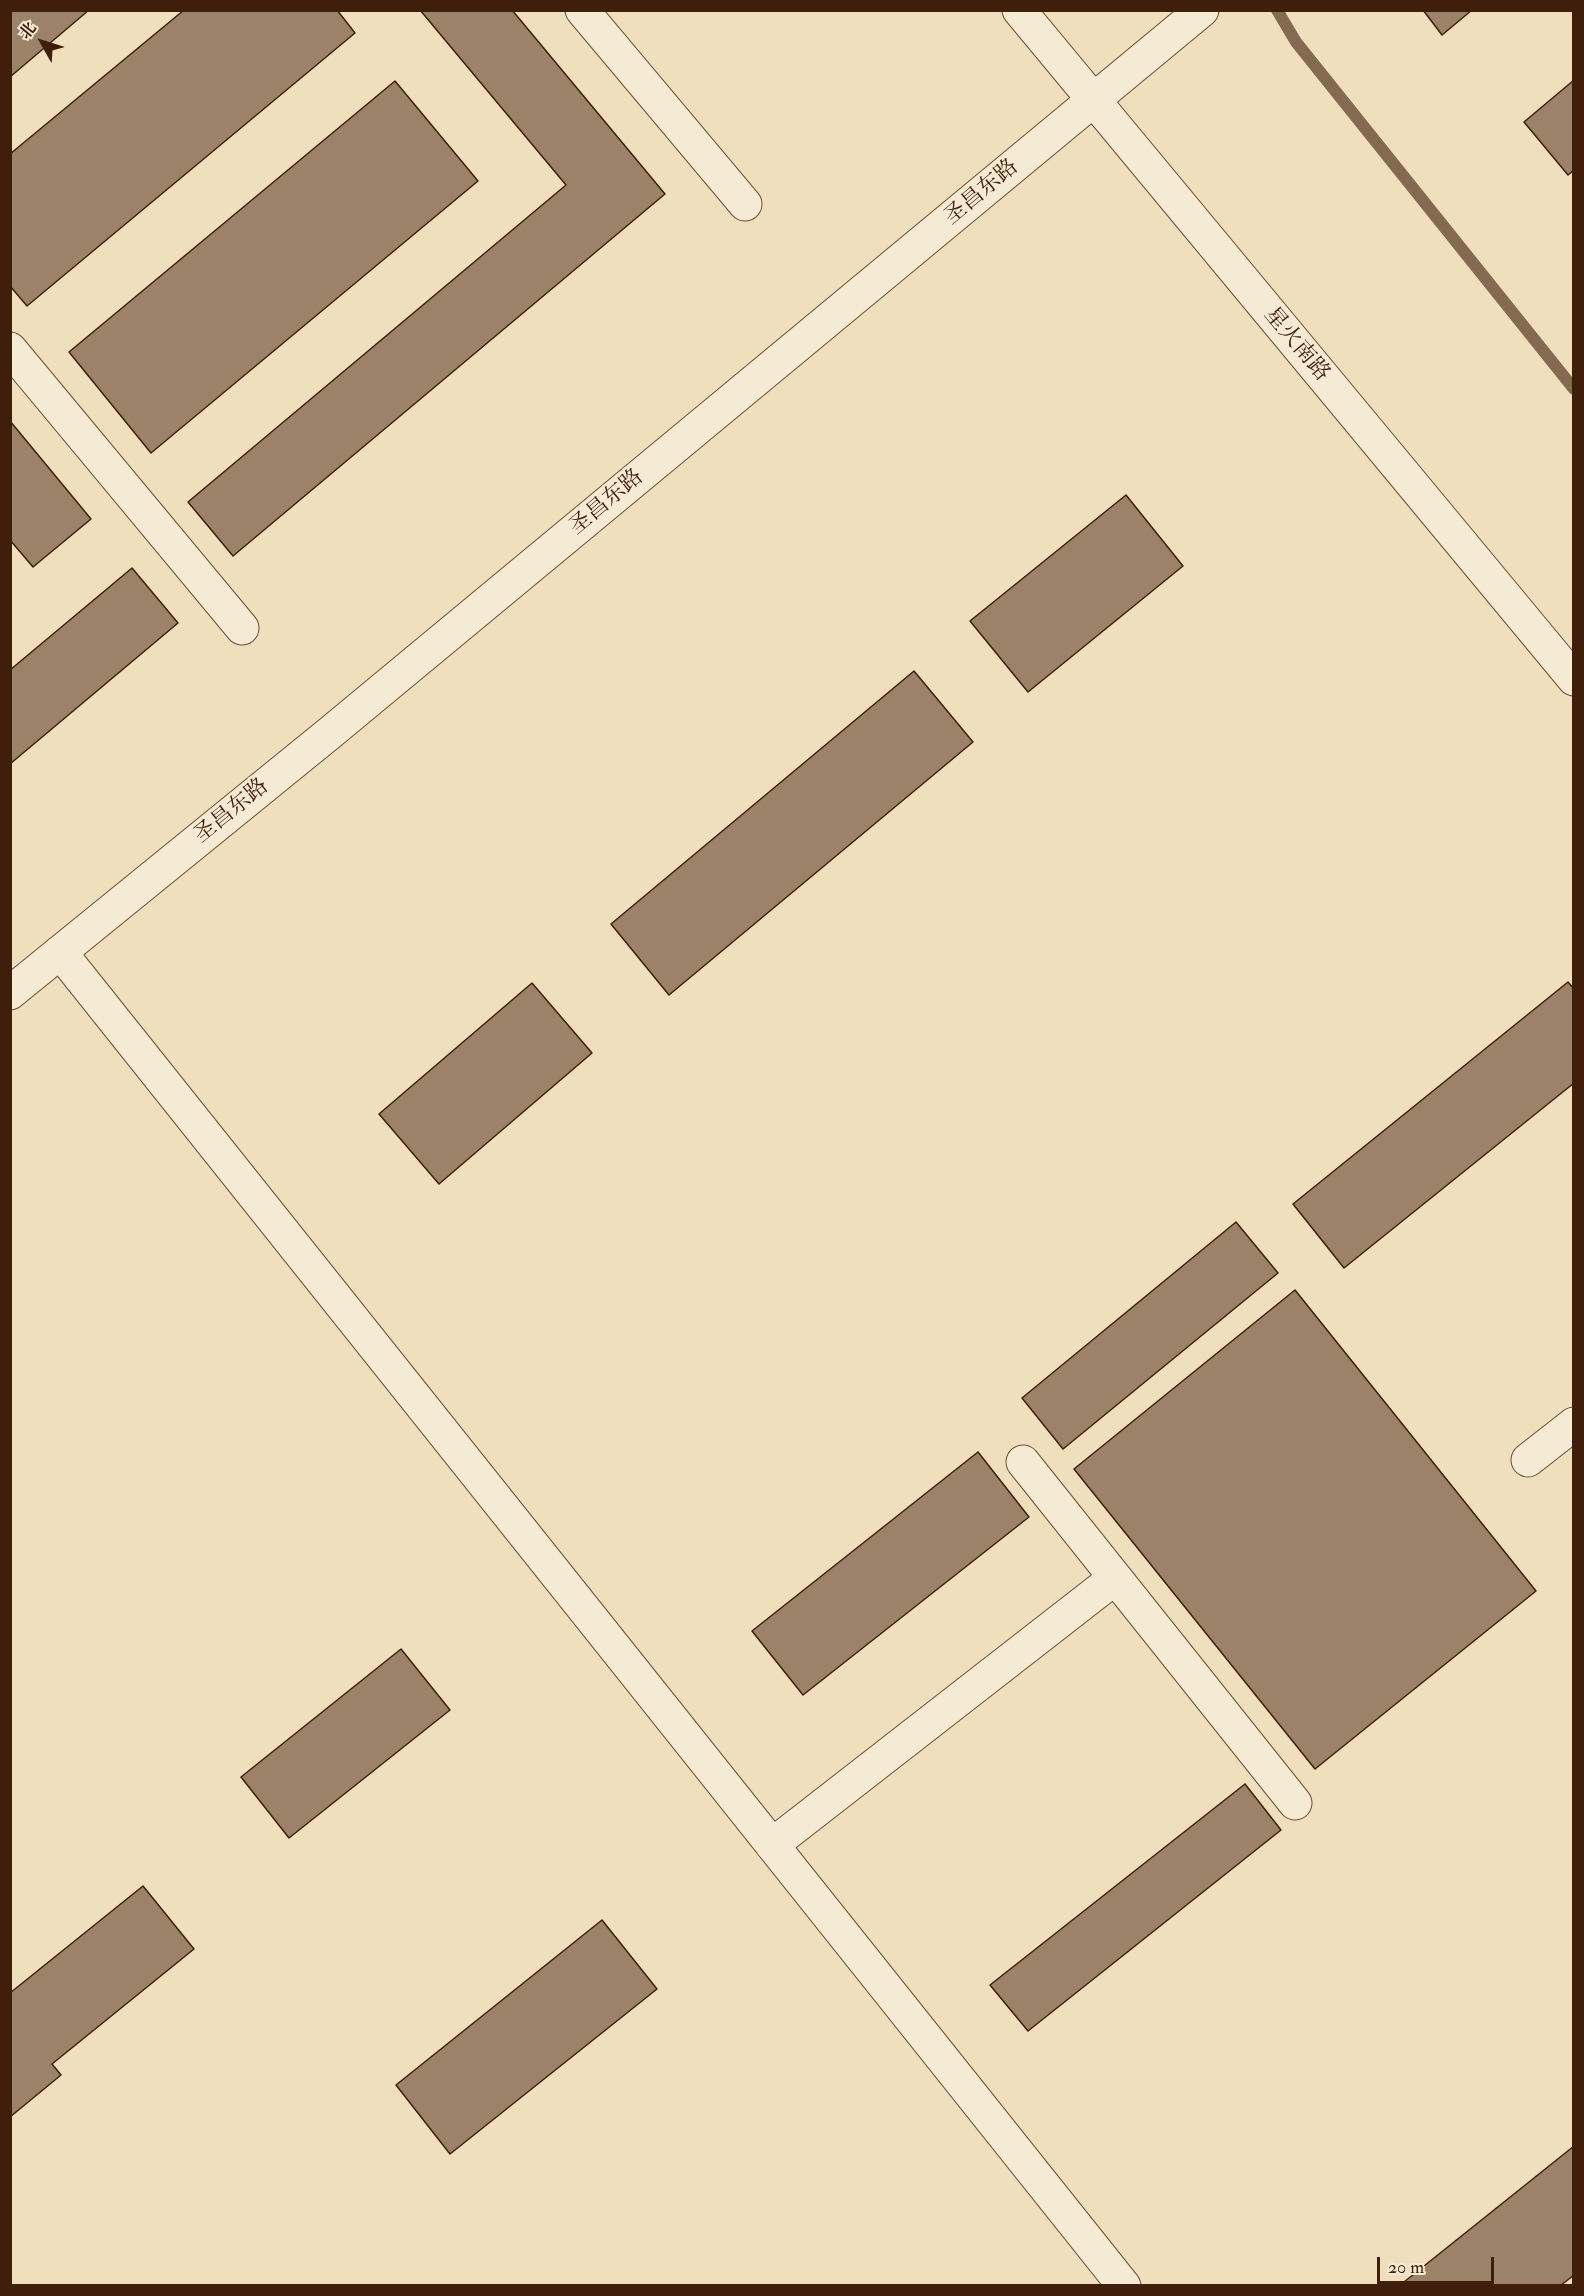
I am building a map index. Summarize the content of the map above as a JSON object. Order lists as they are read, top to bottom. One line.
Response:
{"streets":{"street":["圣昌东路","星火南路"]},"crossings":[["圣昌东路","星火南路"]],"scale_bar":"20 m","north":"top left"}
